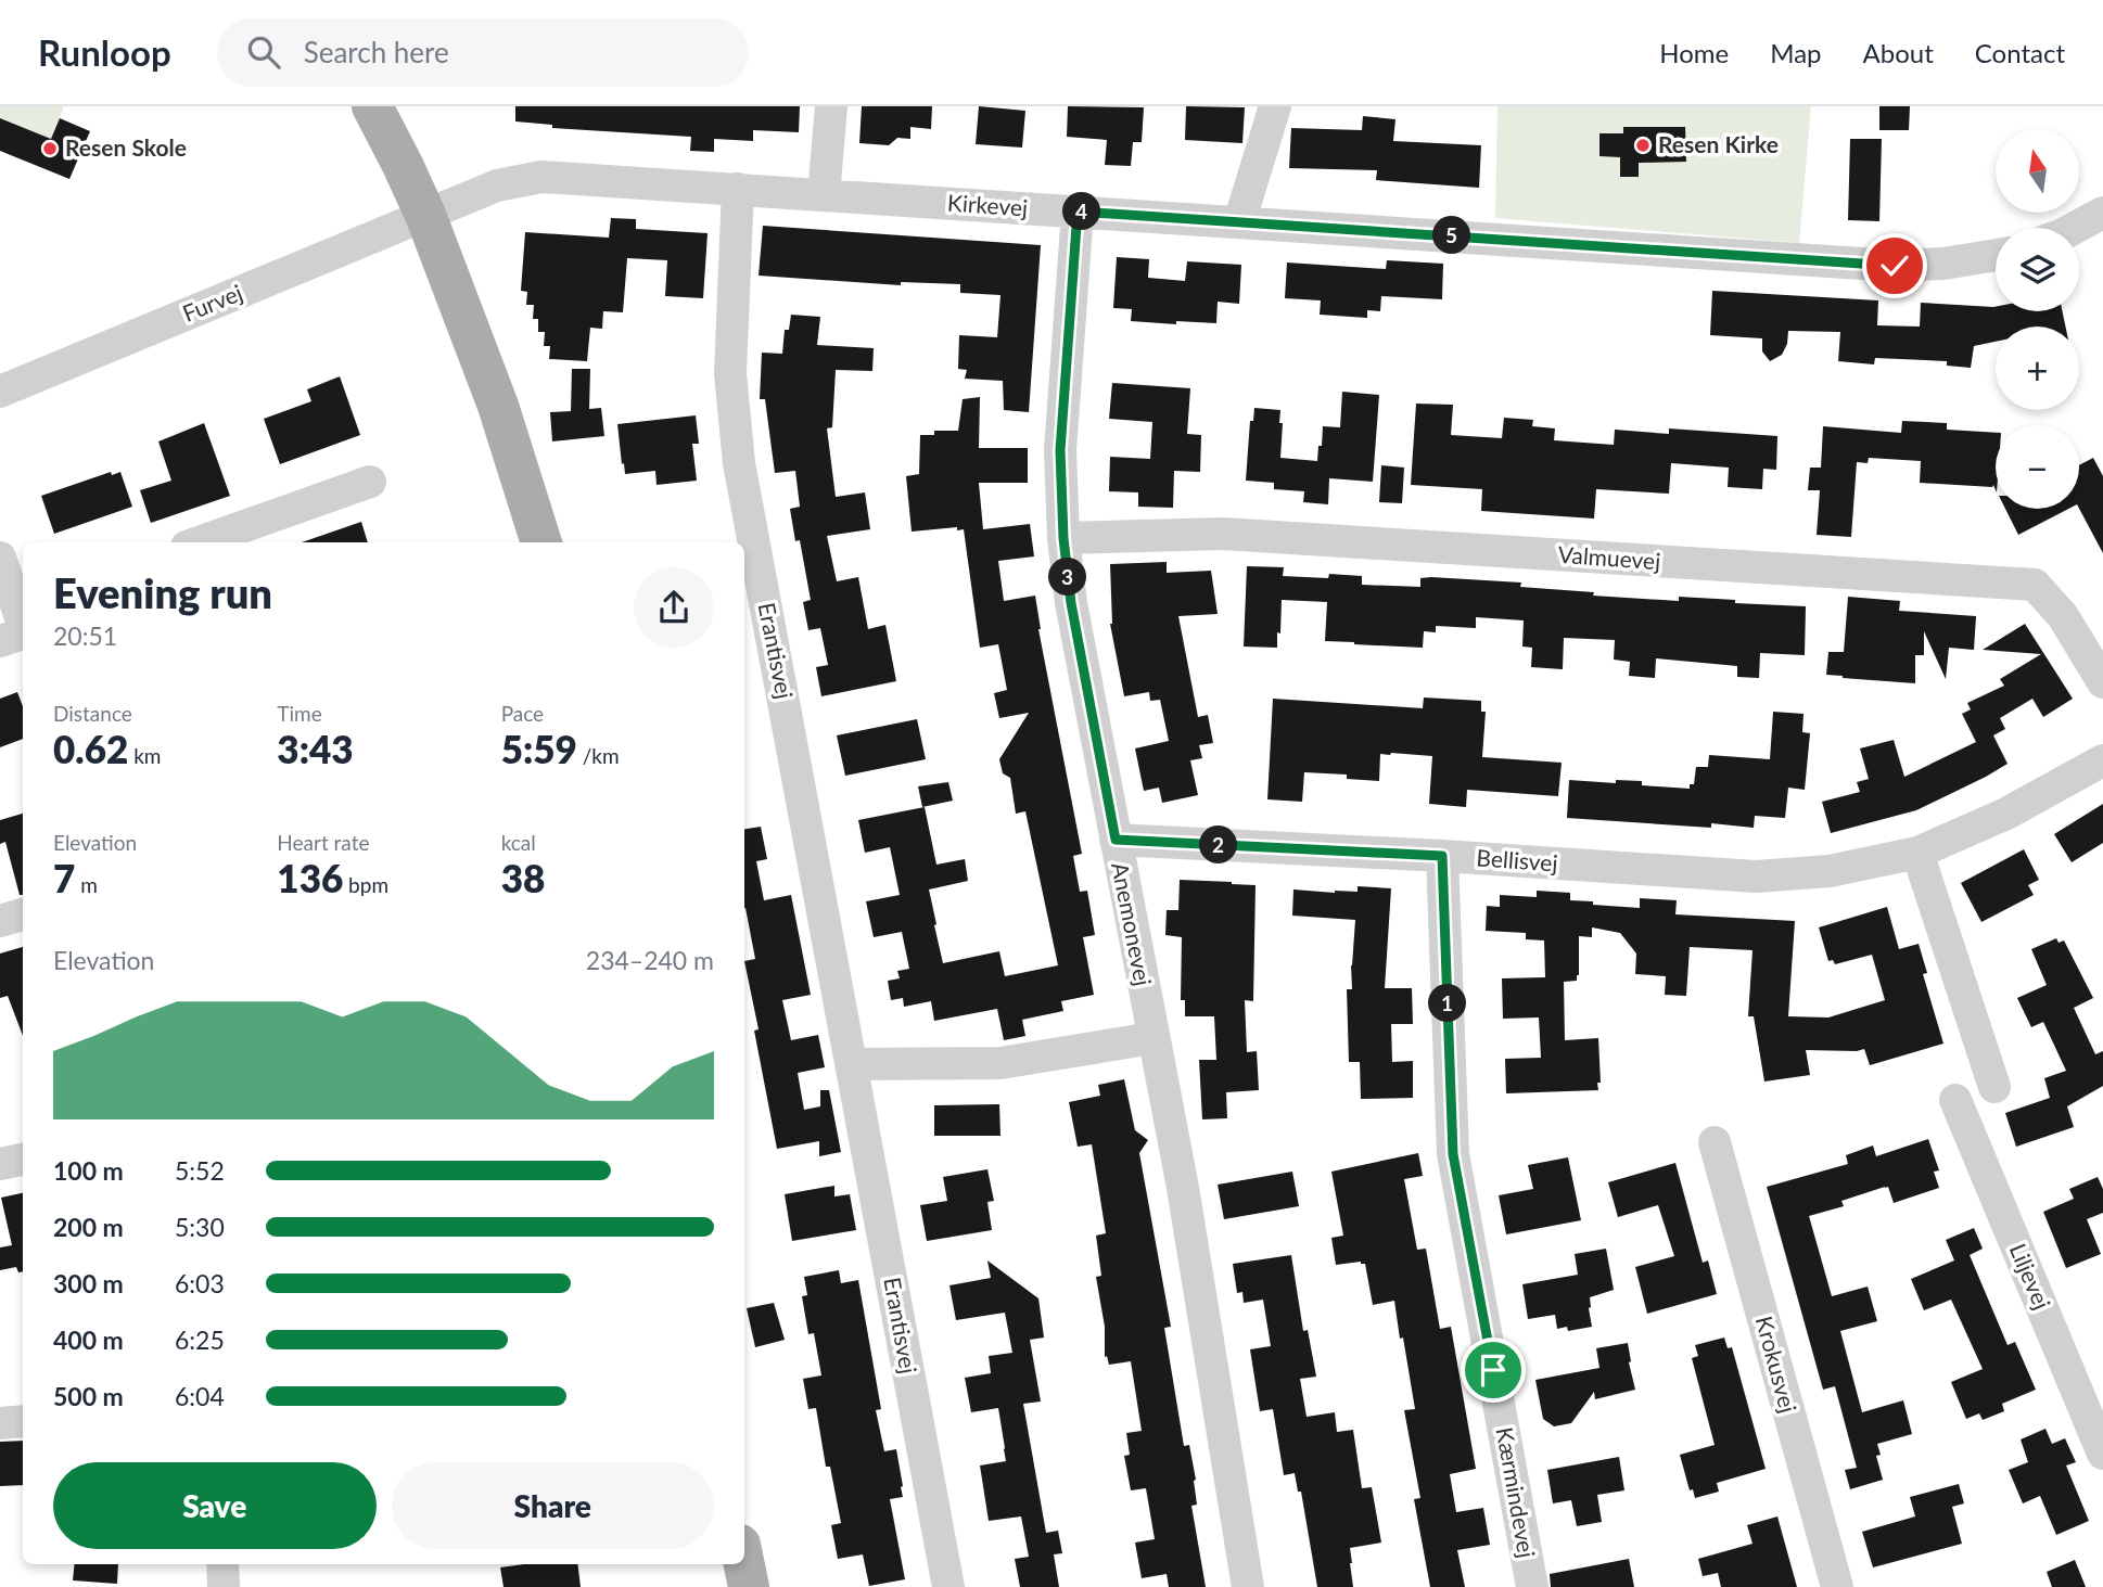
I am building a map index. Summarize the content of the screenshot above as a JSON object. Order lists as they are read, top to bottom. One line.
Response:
{"streets":{"street":["Kirkevej","Furvej","Valmuevej","Erantisvej","Bellisvej","Anemonevej","Liljevej","Krokusvej","Kærmindevej"]},"crossings":[["Kirkevej","Furvej"],["Kirkevej","Erantisvej"],["Kirkevej","Anemonevej"],["Valmuevej","Anemonevej"],["Bellisvej","Anemonevej"],["Bellisvej","Kærmindevej"]],"places":["Resen Kirke","Resen Skole"],"north":"top","page":{"header":"Runloop","search":"Search here","nav":["Home","Map","About","Contact"],"map_buttons":["+","−"],"pins":["4","5","3","2","1"],"heading":["Evening run","20:51"],"stats":[["Distance","0.62 km"],["Time","3:43"],["Pace","5:59 /km"],["Elevation","7 m"],["Heart rate","136 bpm"],["kcal","38"]],"chart":["Elevation","234–240 m"],"list":[{"name":"100 m","note":"5:52"},{"name":"200 m","note":"5:30"},{"name":"300 m","note":"6:03"},{"name":"400 m","note":"6:25"},{"name":"500 m","note":"6:04"}],"buttons":["Save","Share"]}}
